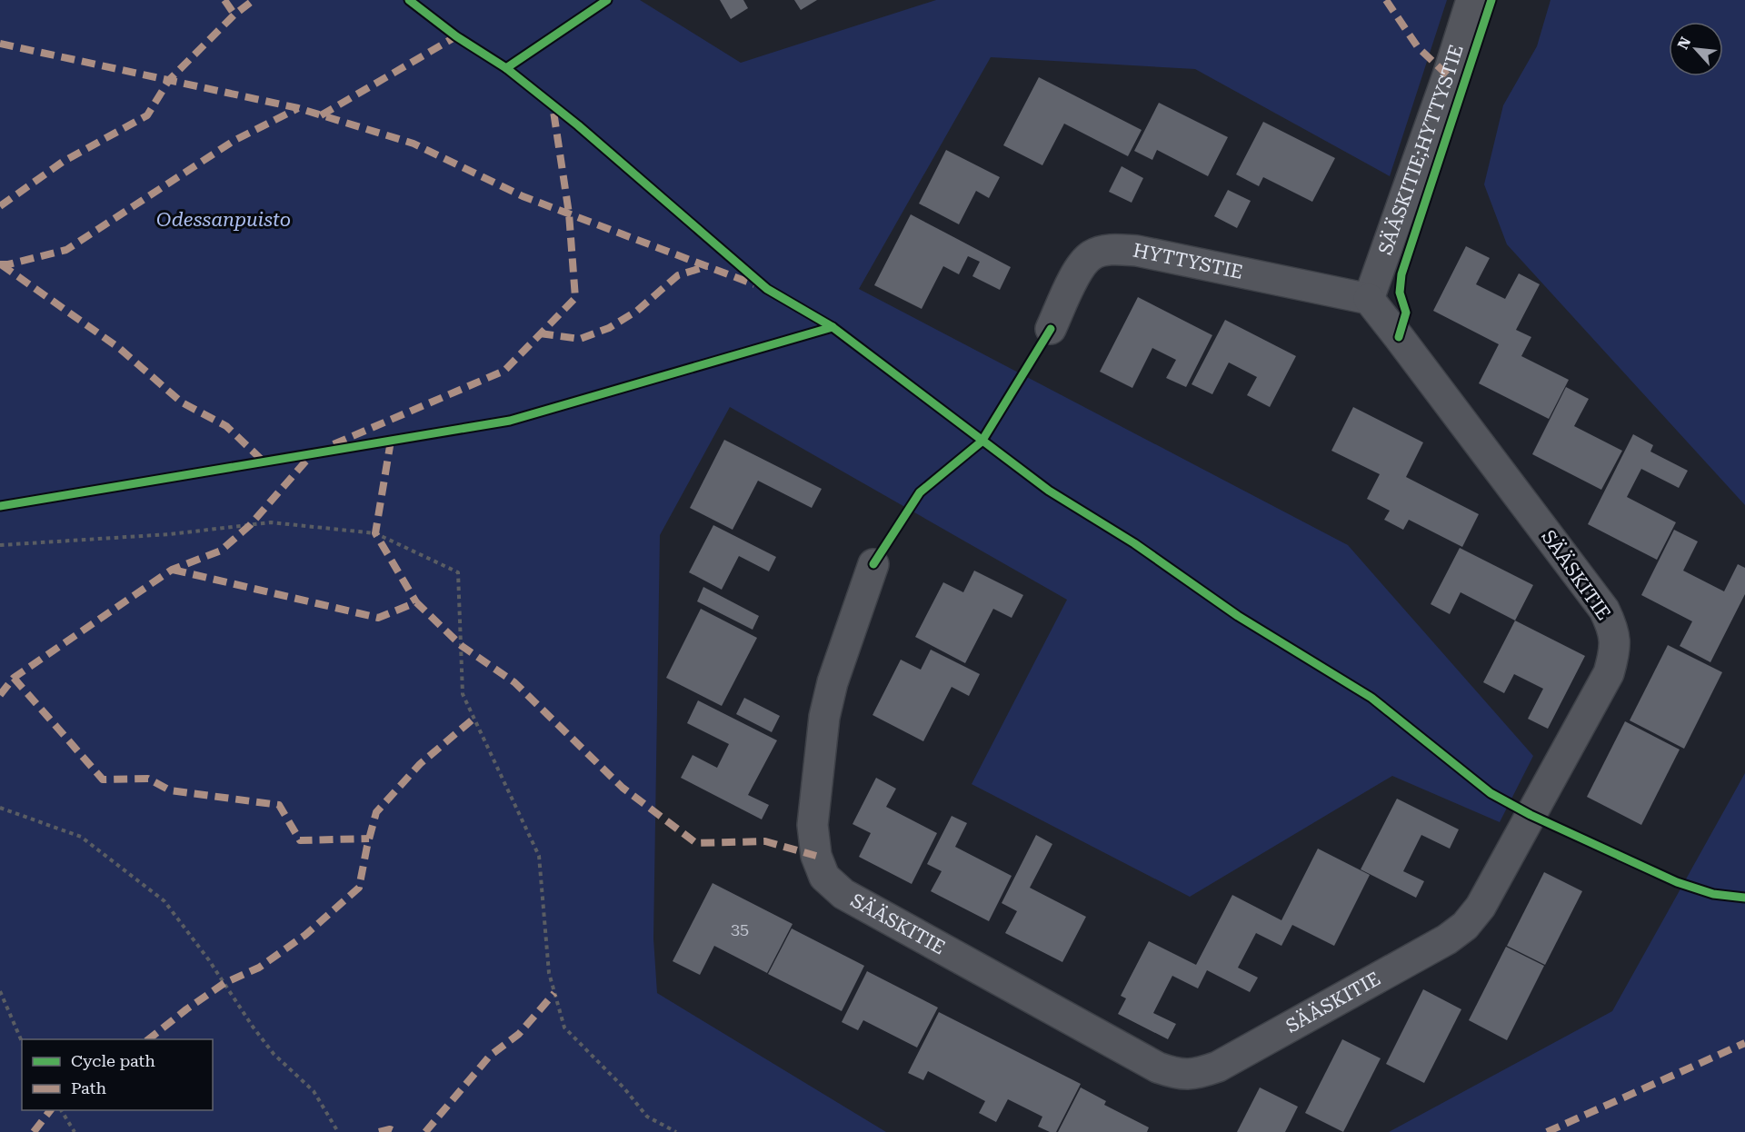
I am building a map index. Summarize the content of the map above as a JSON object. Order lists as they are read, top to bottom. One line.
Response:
{"streets":{"street":["SÄÄSKITIE;HYTTYSTIE","HYTTYSTIE","SÄÄSKITIE"]},"crossings":[["SÄÄSKITIE;HYTTYSTIE","HYTTYSTIE"],["SÄÄSKITIE;HYTTYSTIE","SÄÄSKITIE"],["HYTTYSTIE","SÄÄSKITIE"]],"parks":["Odessanpuisto"],"house_numbers":["35"],"legend":["Cycle path","Path"],"north":"top left"}
